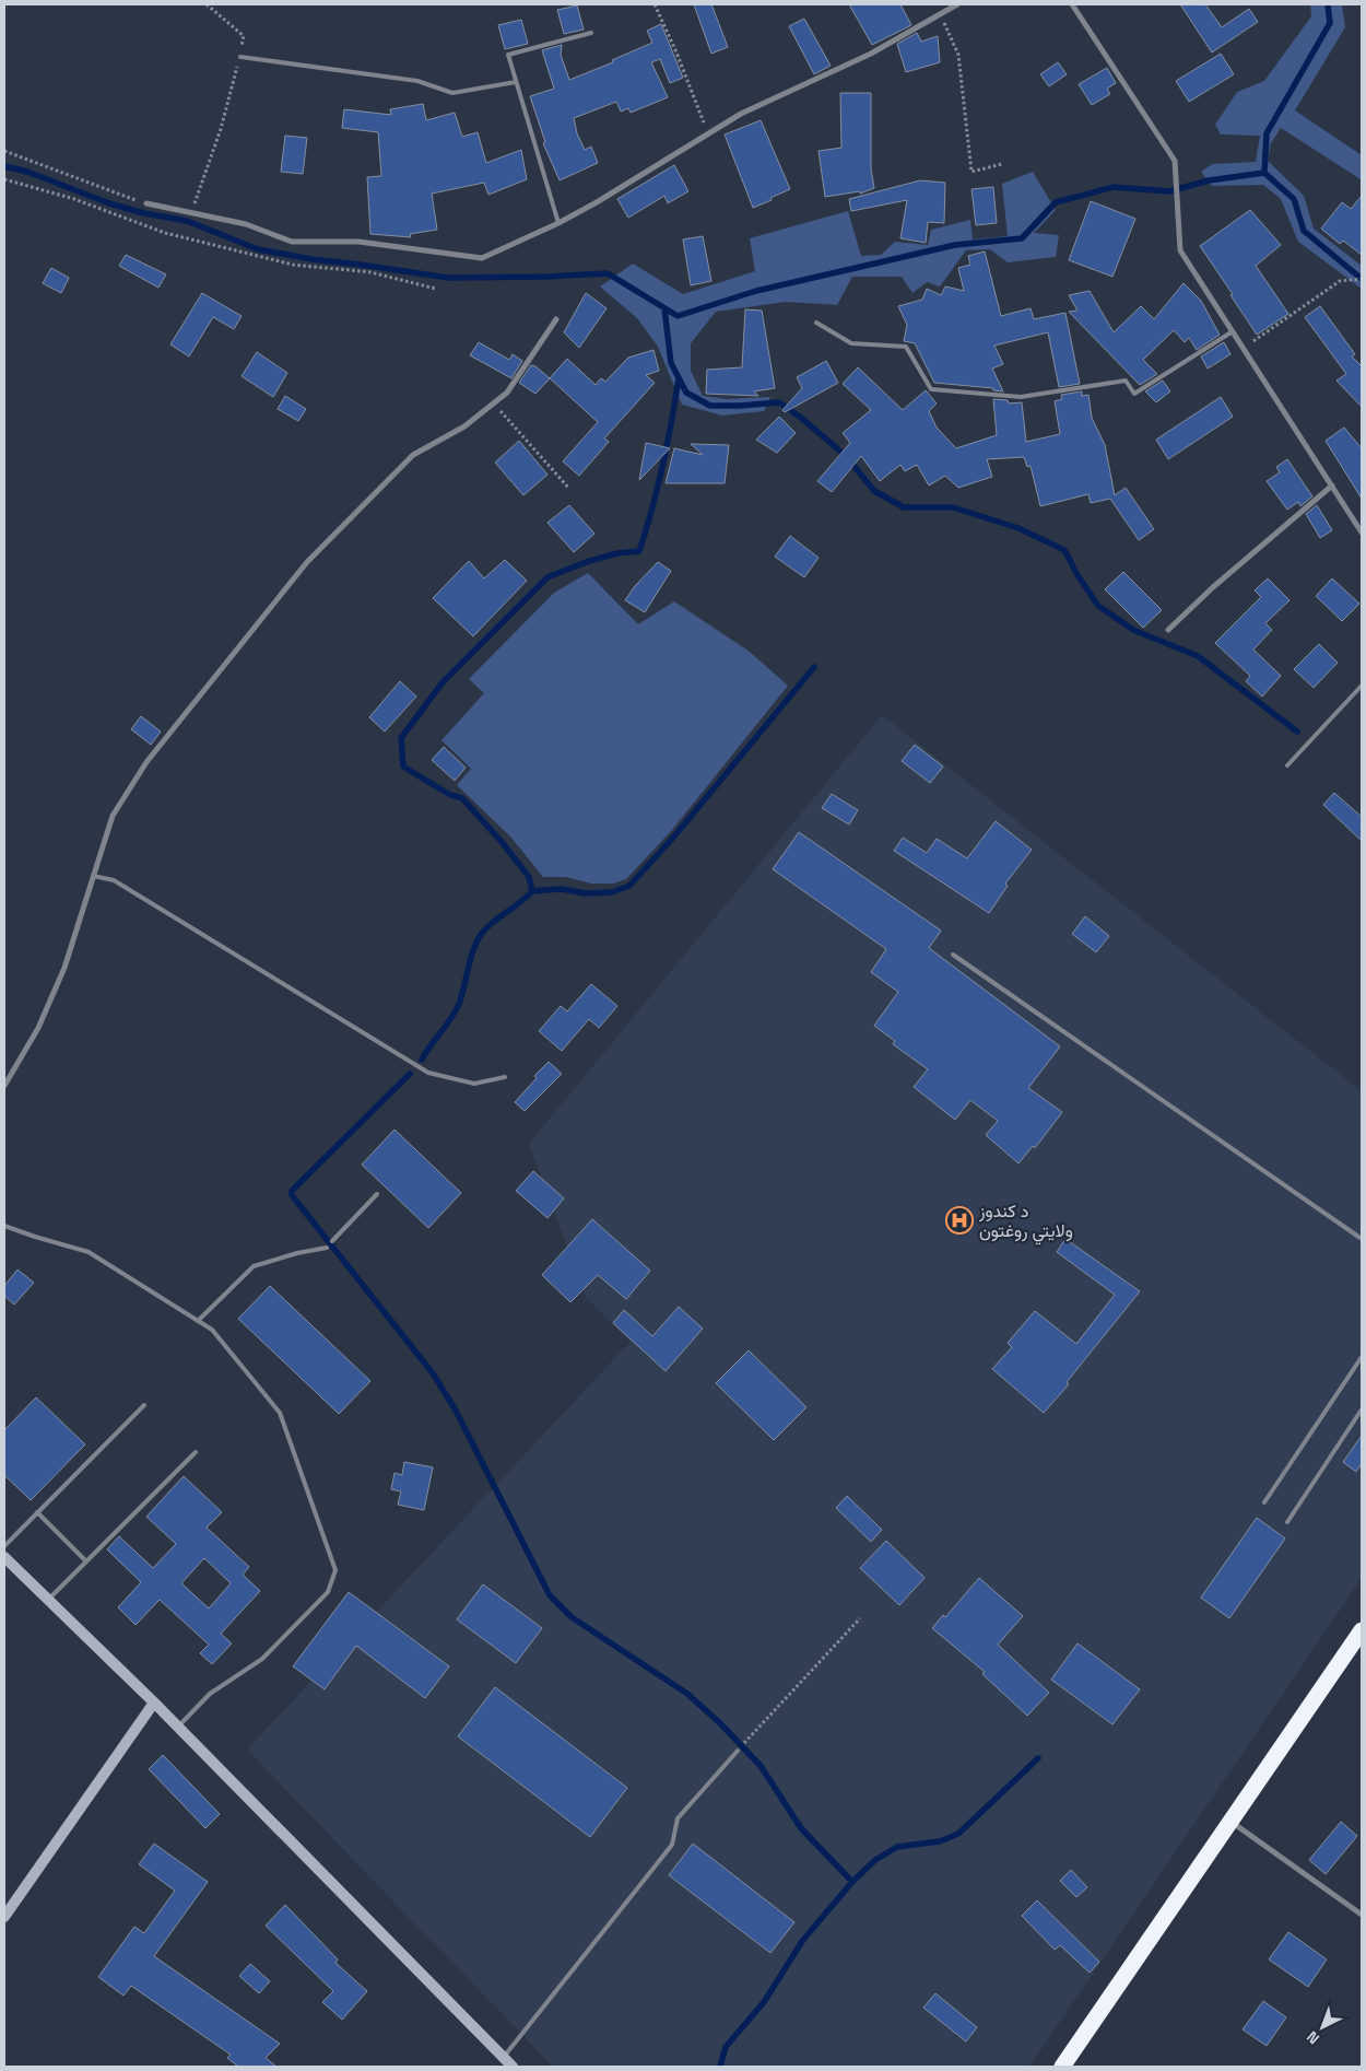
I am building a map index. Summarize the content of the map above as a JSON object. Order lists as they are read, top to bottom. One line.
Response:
{"places":{"hospital":["د کندوز ولایتي روغتون"]},"north":"bottom left"}
